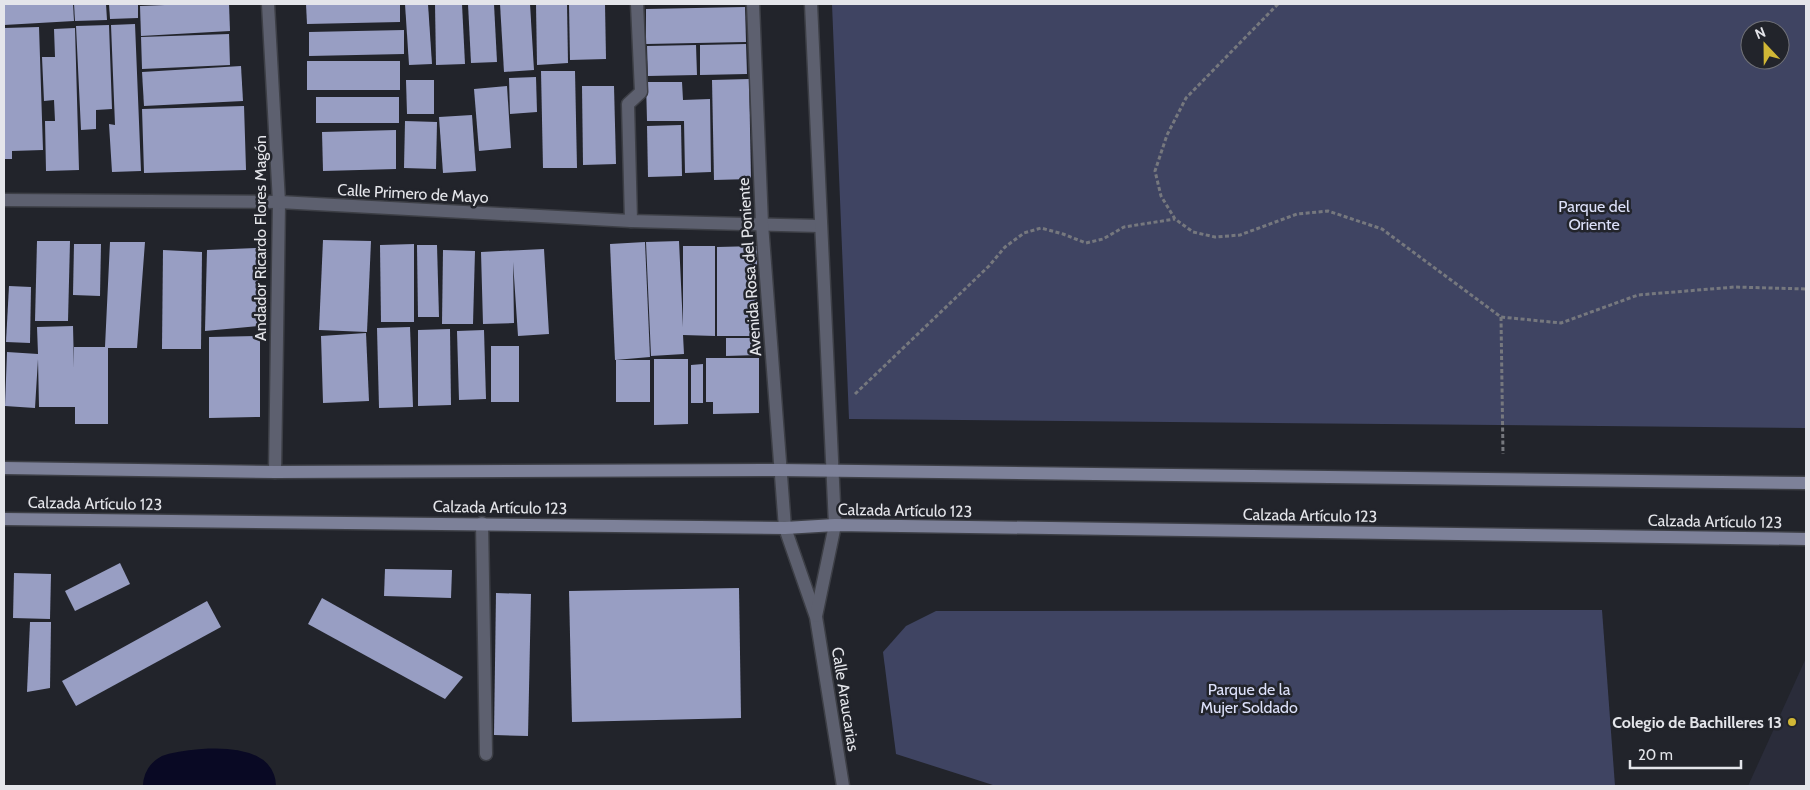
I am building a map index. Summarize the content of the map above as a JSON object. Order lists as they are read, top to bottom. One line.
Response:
{"streets":{"main road":["Calzada Artículo 123"],"street":["Calle Primero de Mayo","Andador Ricardo Flores Magón","Avenida Rosa del Poniente","Calle Araucarias"]},"crossings":[["Calle Primero de Mayo","Andador Ricardo Flores Magón"],["Calle Primero de Mayo","Avenida Rosa del Poniente"],["Andador Ricardo Flores Magón","Calzada Artículo 123"],["Avenida Rosa del Poniente","Calzada Artículo 123"],["Avenida Rosa del Poniente","Calle Araucarias"],["Calzada Artículo 123","Calle Araucarias"]],"parks":["Parque del Oriente","Parque de la Mujer Soldado"],"places":["Colegio de Bachilleres 13"],"scale_bar":"20 m","north":"top"}
